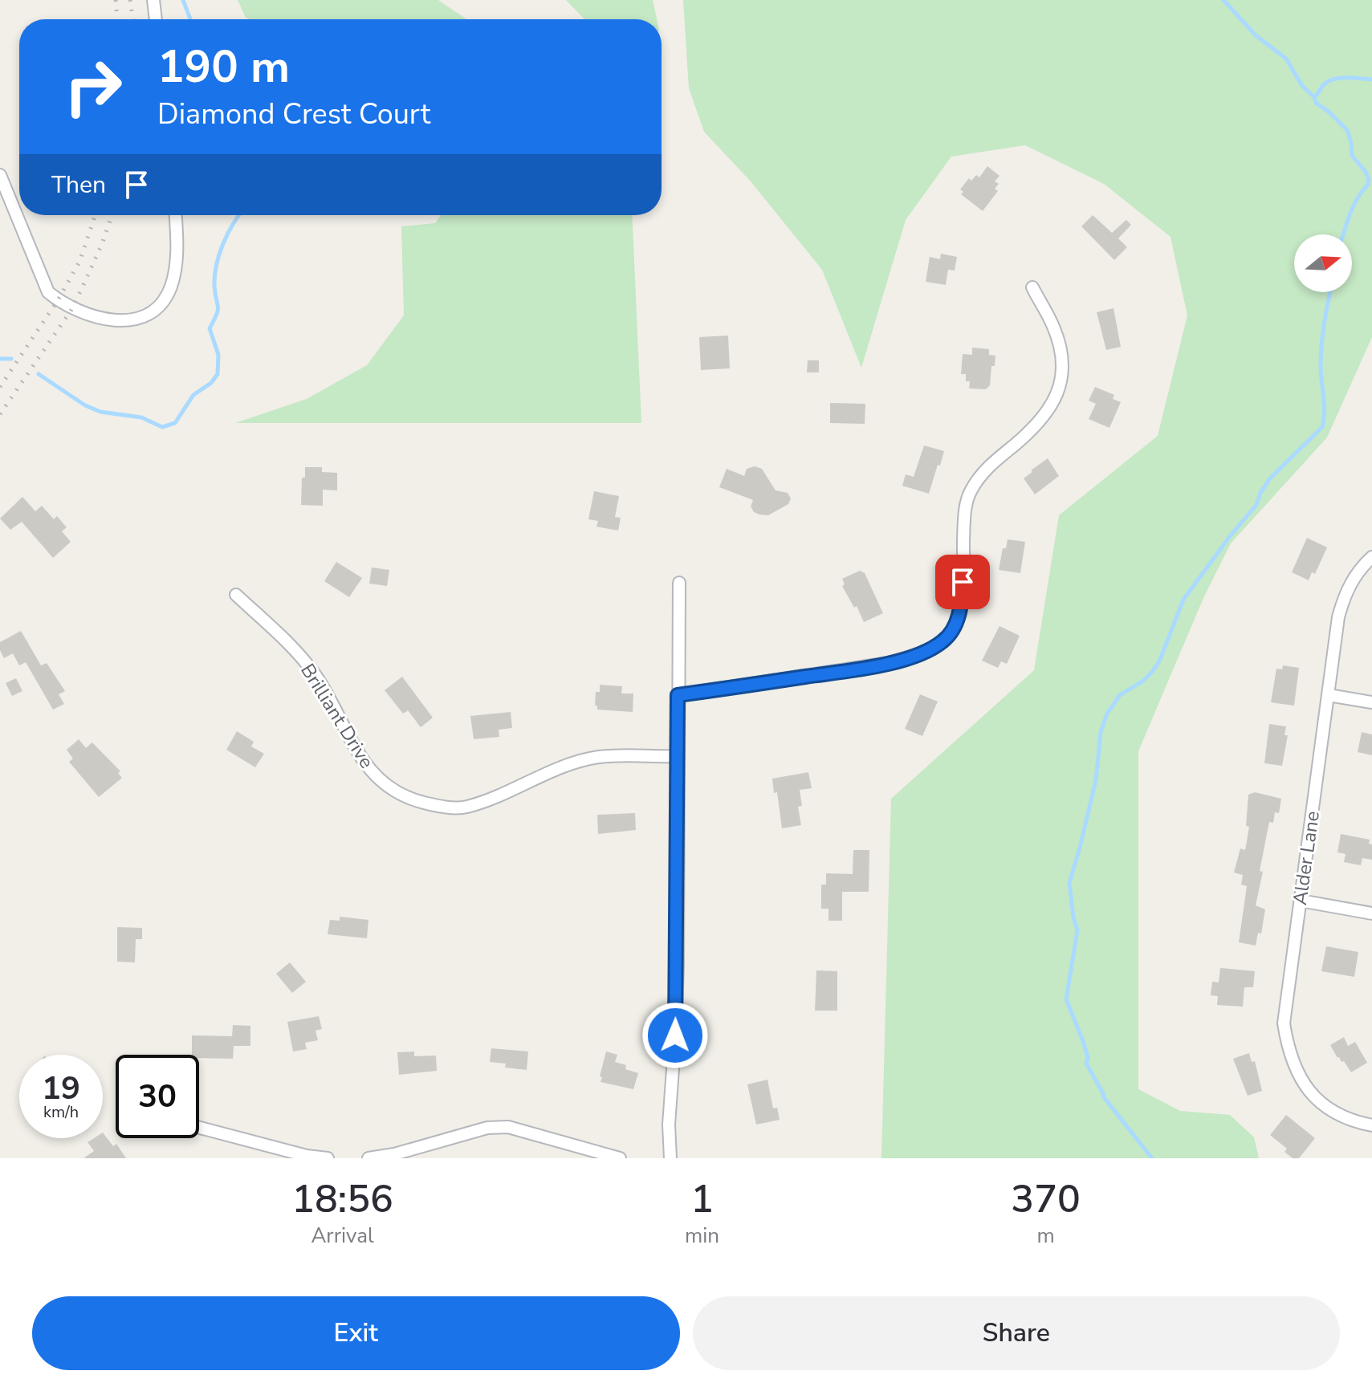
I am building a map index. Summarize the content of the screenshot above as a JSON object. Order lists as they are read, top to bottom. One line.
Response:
{"streets":{"street":["Brilliant Drive","Alder Lane"]},"north":"right","page":{"turn":["190 m","Diamond Crest Court"],"then":"Then","speed":"19 km/h","limit":"30","eta":["18:56","Arrival","1","min","370","m"],"buttons":["Exit","Share"]}}
